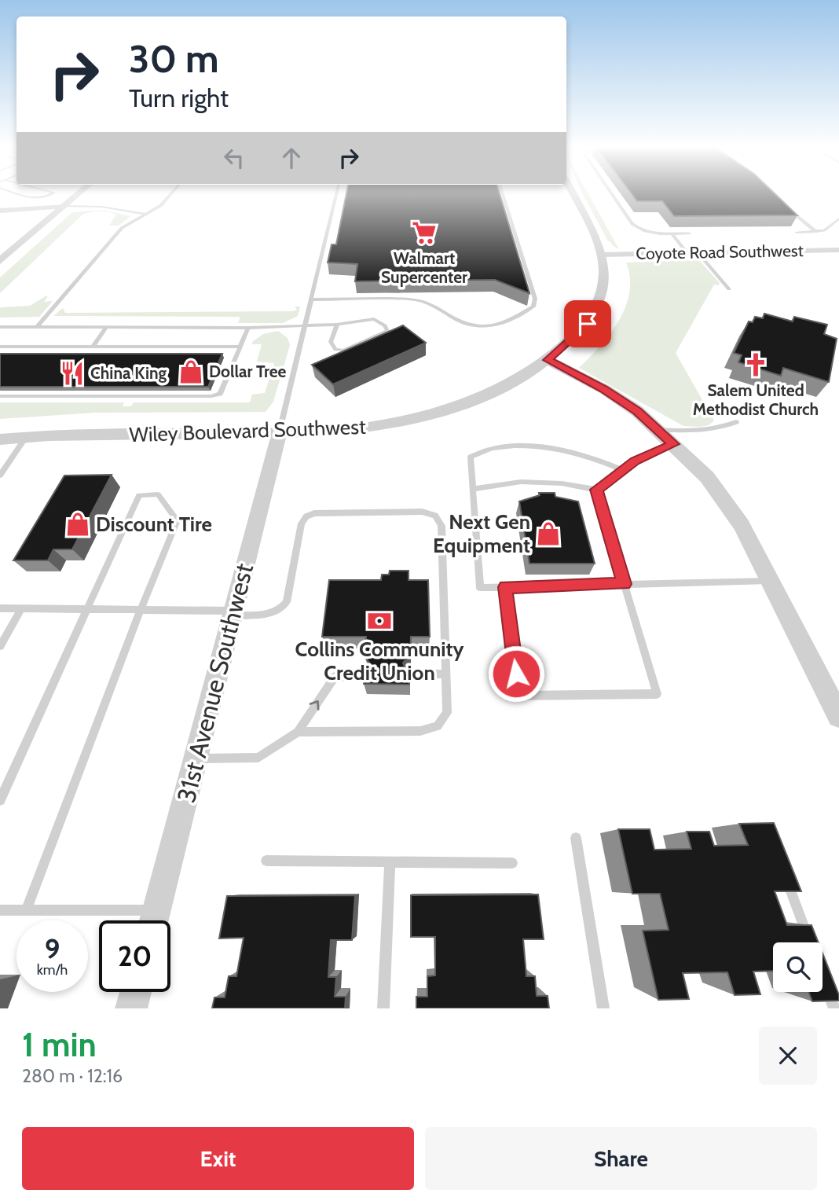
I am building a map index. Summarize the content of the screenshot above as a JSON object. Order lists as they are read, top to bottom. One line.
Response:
{"streets":{"street":["Coyote Road Southwest","Wiley Boulevard Southwest","31st Avenue Southwest"]},"crossings":[["Coyote Road Southwest","Wiley Boulevard Southwest"],["Wiley Boulevard Southwest","31st Avenue Southwest"]],"places":{"supermarket":["Walmart Supercenter"],"church":["Salem United Methodist Church"],"shop":["Dollar Tree","Discount Tire","Next Gen Equipment"],"restaurant":["China King"],"bank":["Collins Community Credit Union"]},"page":{"turn":["30 m","Turn right"],"speed":"9 km/h","limit":"20","heading":["1 min","280 m · 12:16"],"buttons":["Exit","Share"]}}
